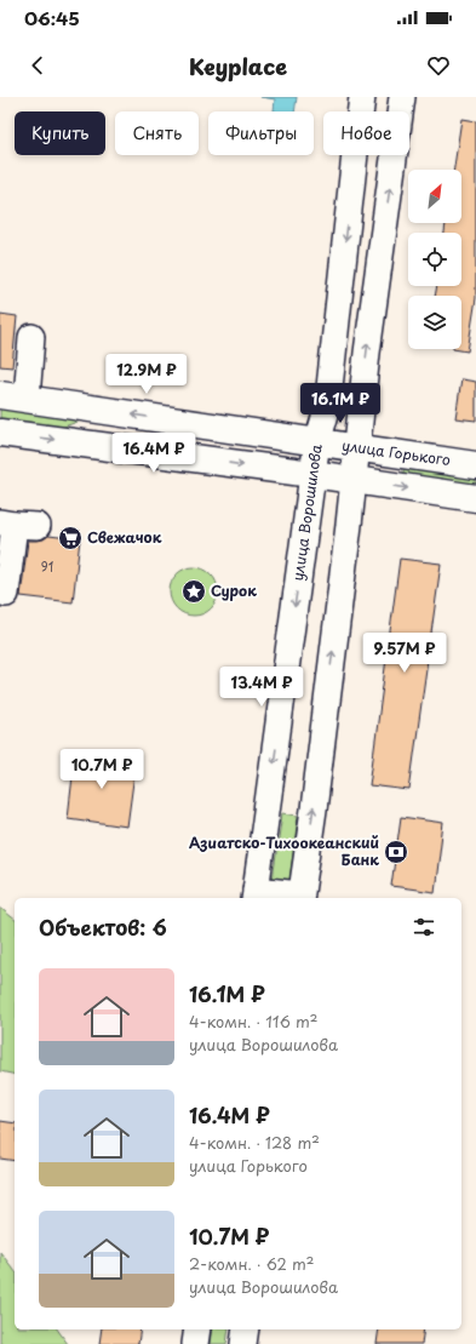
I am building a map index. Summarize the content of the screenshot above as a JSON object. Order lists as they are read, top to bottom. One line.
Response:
{"streets":{"main road":["улица Горького"],"street":["улица Ворошилова"]},"crossings":[["улица Горького","улица Ворошилова"]],"places":{"supermarket":["Свежачок"],"place":["Сурок"],"bank":["Азиатско-Тихоокеанский Банк"]},"house_numbers":["91"],"north":"top right","page":{"status":"06:45","header":"Keyplace","chip":["Купить","Снять","Фильтры","Новое"],"price":["12.9M ₽","16.1M ₽","16.4M ₽","9.57M ₽","13.4M ₽","10.7M ₽"],"heading":"Объектов: 6","list":[{"name":"16.1M ₽","note":"4-комн. · 116 m² · улица Ворошилова"},{"name":"16.4M ₽","note":"4-комн. · 128 m² · улица Горького"},{"name":"10.7M ₽","note":"2-комн. · 62 m² · улица Ворошилова"}]}}
